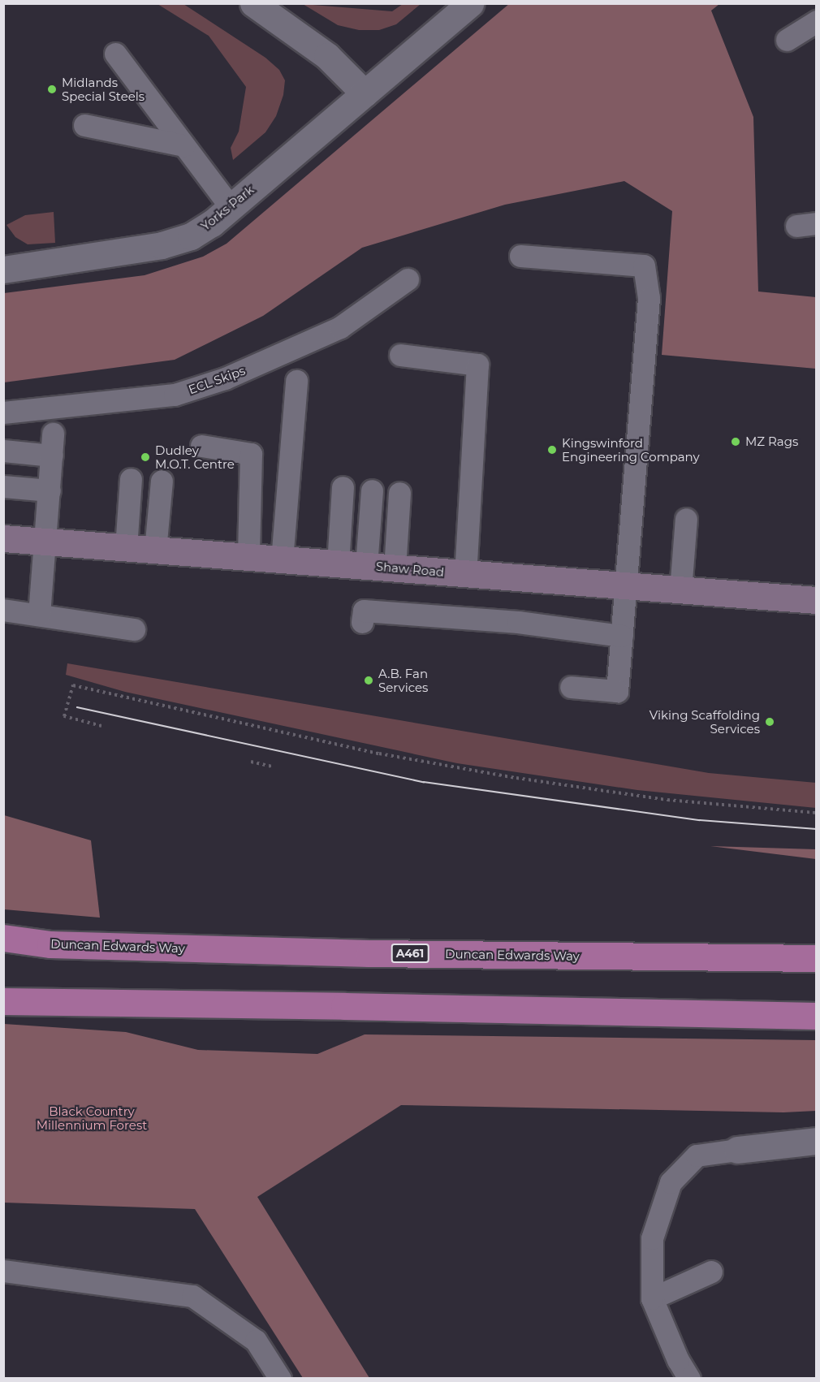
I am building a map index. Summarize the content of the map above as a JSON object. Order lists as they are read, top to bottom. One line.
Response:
{"streets":{"highway":["Duncan Edwards Way","A461"],"street":["Yorks Park","Shaw Road"],"lane":["ECL Skips"]},"parks":["Black Country Millennium Forest"],"places":["Midlands Special Steels","MZ Rags","Kingswinford Engineering Company","Dudley M.O.T. Centre","A.B. Fan Services","Viking Scaffolding Services"]}
